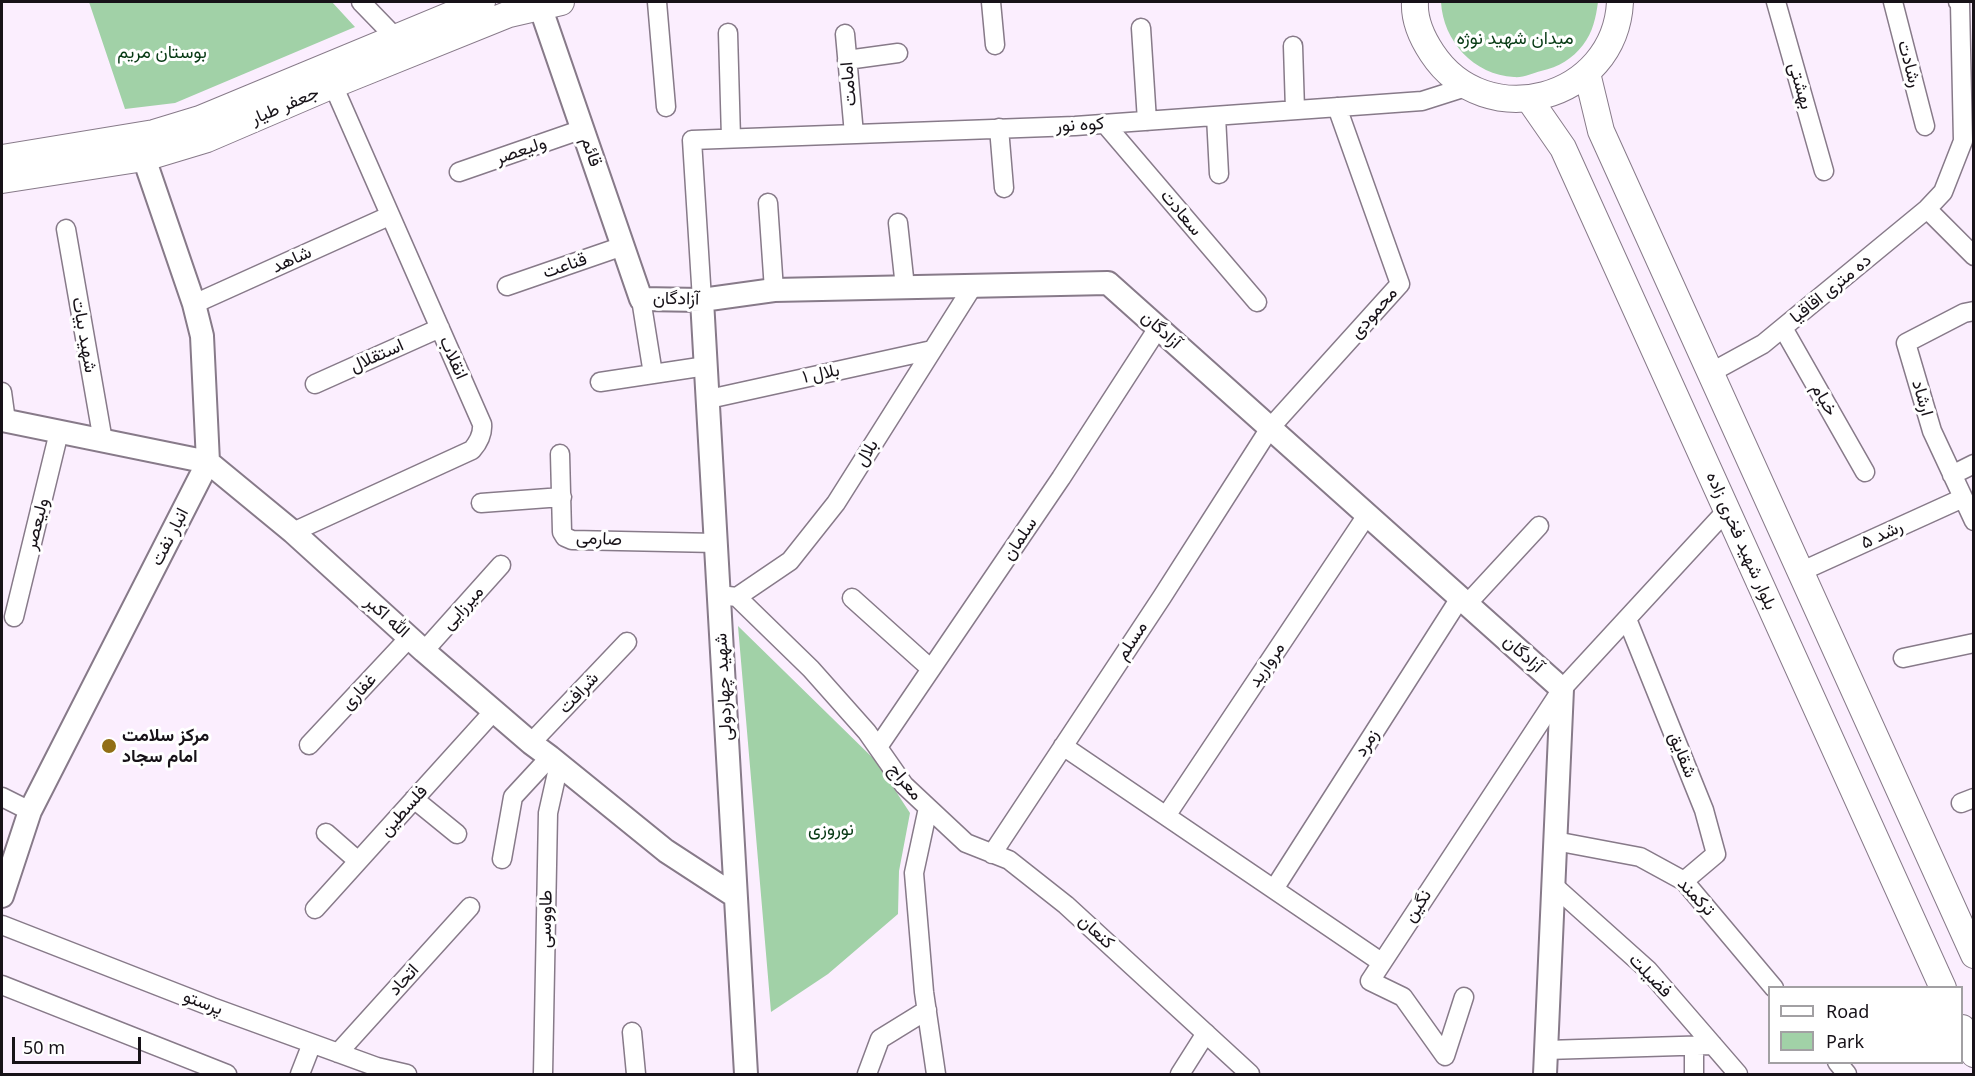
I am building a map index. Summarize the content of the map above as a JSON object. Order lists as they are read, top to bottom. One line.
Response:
{"streets":{"main road":["جعفر طیار","بلوار شهید فخری زاده"],"street":["رشادت","امامت","بهشتی","کوه نور","ولیعصر","قائم","سعادت","شاهد","قناعت","ده متری اقاقیا","آزادگان","محمودی","شهید بیات","استقلال","انقلاب","بلال ۱","ارشاد","خیام","بلال","رشد ۵","انبار نفت","صارمی","سلمان","میرزایی","الله اکبر","مسلم","مروارید","شهید چهاردولی","غفاری","شرافت","زمرد","شقایق","معراج","فلسطین","ترکمند","نگین","طاووسی","کنعان","فضیلت","اتحاد","پرستو"]},"crossings":[["امامت","کوه نور"],["جعفر طیار","قائم"],["جعفر طیار","انقلاب"],["جعفر طیار","انبار نفت"],["کوه نور","سعادت"],["کوه نور","آزادگان"],["کوه نور","محمودی"],["کوه نور","شهید چهاردولی"],["ولیعصر","قائم"],["ولیعصر","الله اکبر"],["قائم","قناعت"],["قائم","آزادگان"],["شاهد","انقلاب"],["شاهد","انبار نفت"],["ده متری اقاقیا","خیام"],["آزادگان","محمودی"],["آزادگان","بلال"],["آزادگان","سلمان"],["آزادگان","مسلم"],["آزادگان","مروارید"],["آزادگان","شهید چهاردولی"],["آزادگان","زمرد"],["آزادگان","نگین"],["محمودی","مسلم"],["شهید بیات","الله اکبر"],["استقلال","انقلاب"],["انقلاب","الله اکبر"],["بلال ۱","بلال"],["بلال ۱","شهید چهاردولی"],["ارشاد","رشد ۵"],["بلال","شهید چهاردولی"],["بلال","معراج"],["انبار نفت","الله اکبر"],["صارمی","شهید چهاردولی"],["سلمان","معراج"],["میرزایی","الله اکبر"],["میرزایی","غفاری"],["الله اکبر","شهید چهاردولی"],["الله اکبر","غفاری"],["الله اکبر","شرافت"],["الله اکبر","فلسطین"],["الله اکبر","طاووسی"],["مسلم","کنعان"],["شهید چهاردولی","معراج"],["شقایق","ترکمند"],["معراج","کنعان"],["اتحاد","پرستو"]],"parks":["میدان شهید نوژه","بوستان مریم","نوروزی"],"places":["مرکز سلامت امام سجاد"],"legend":["Road","Park"],"scale_bar":"50 m"}
